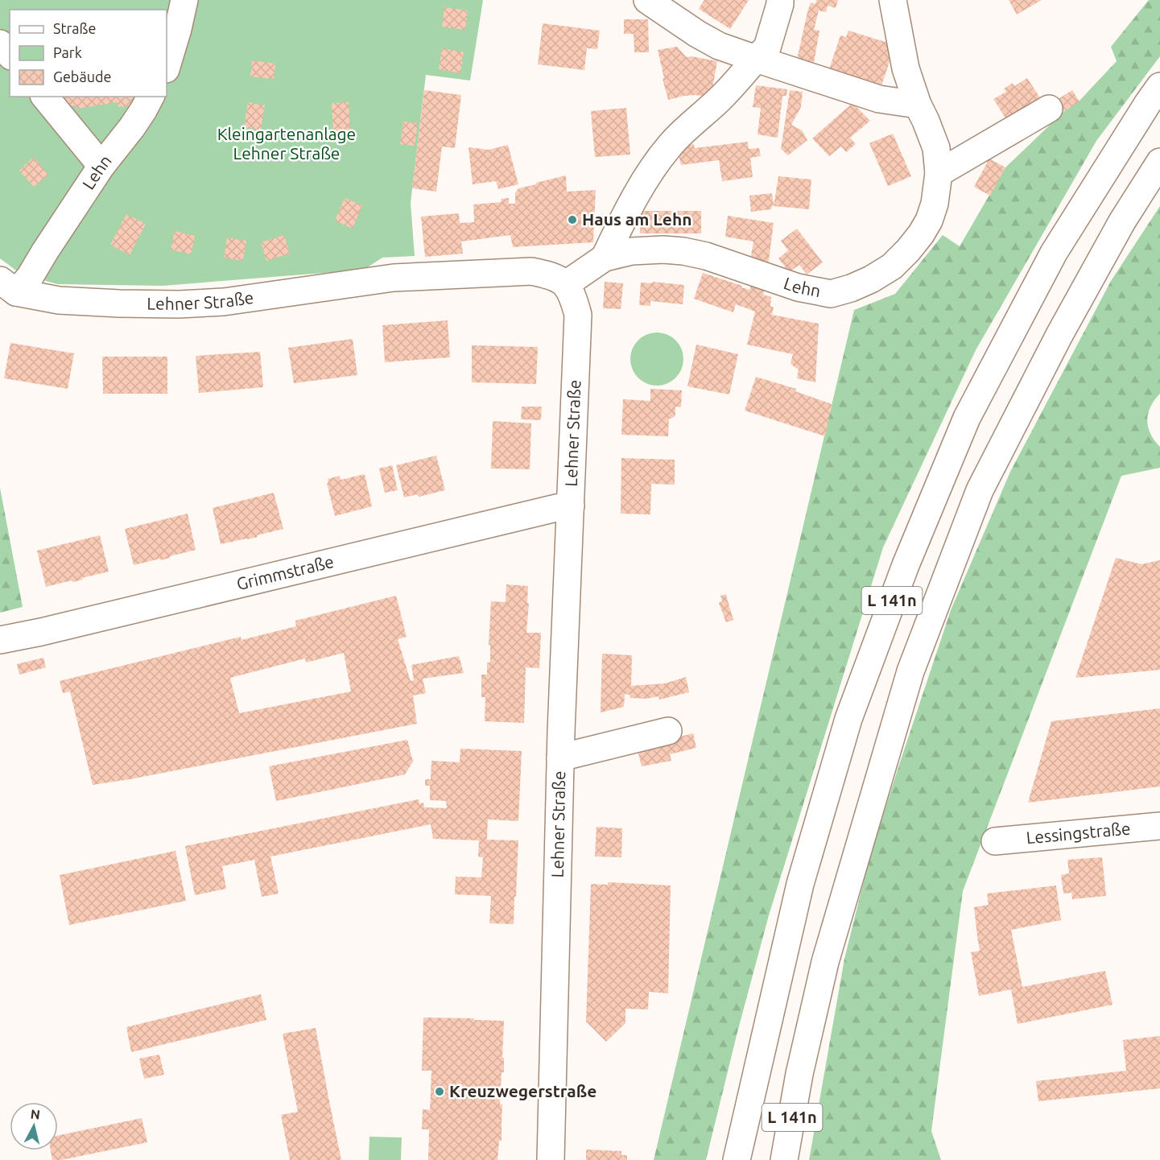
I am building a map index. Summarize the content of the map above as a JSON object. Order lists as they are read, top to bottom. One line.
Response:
{"streets":{"main road":["Lehn","Lehner Straße","Grimmstraße","L 141n","Lessingstraße"]},"crossings":[["Lehn","Lehner Straße"],["Lehner Straße","Grimmstraße"]],"parks":["Kleingartenanlage Lehner Straße"],"places":["Haus am Lehn","Kreuzwegerstraße"],"legend":["Straße","Park","Gebäude"],"north":"top"}
